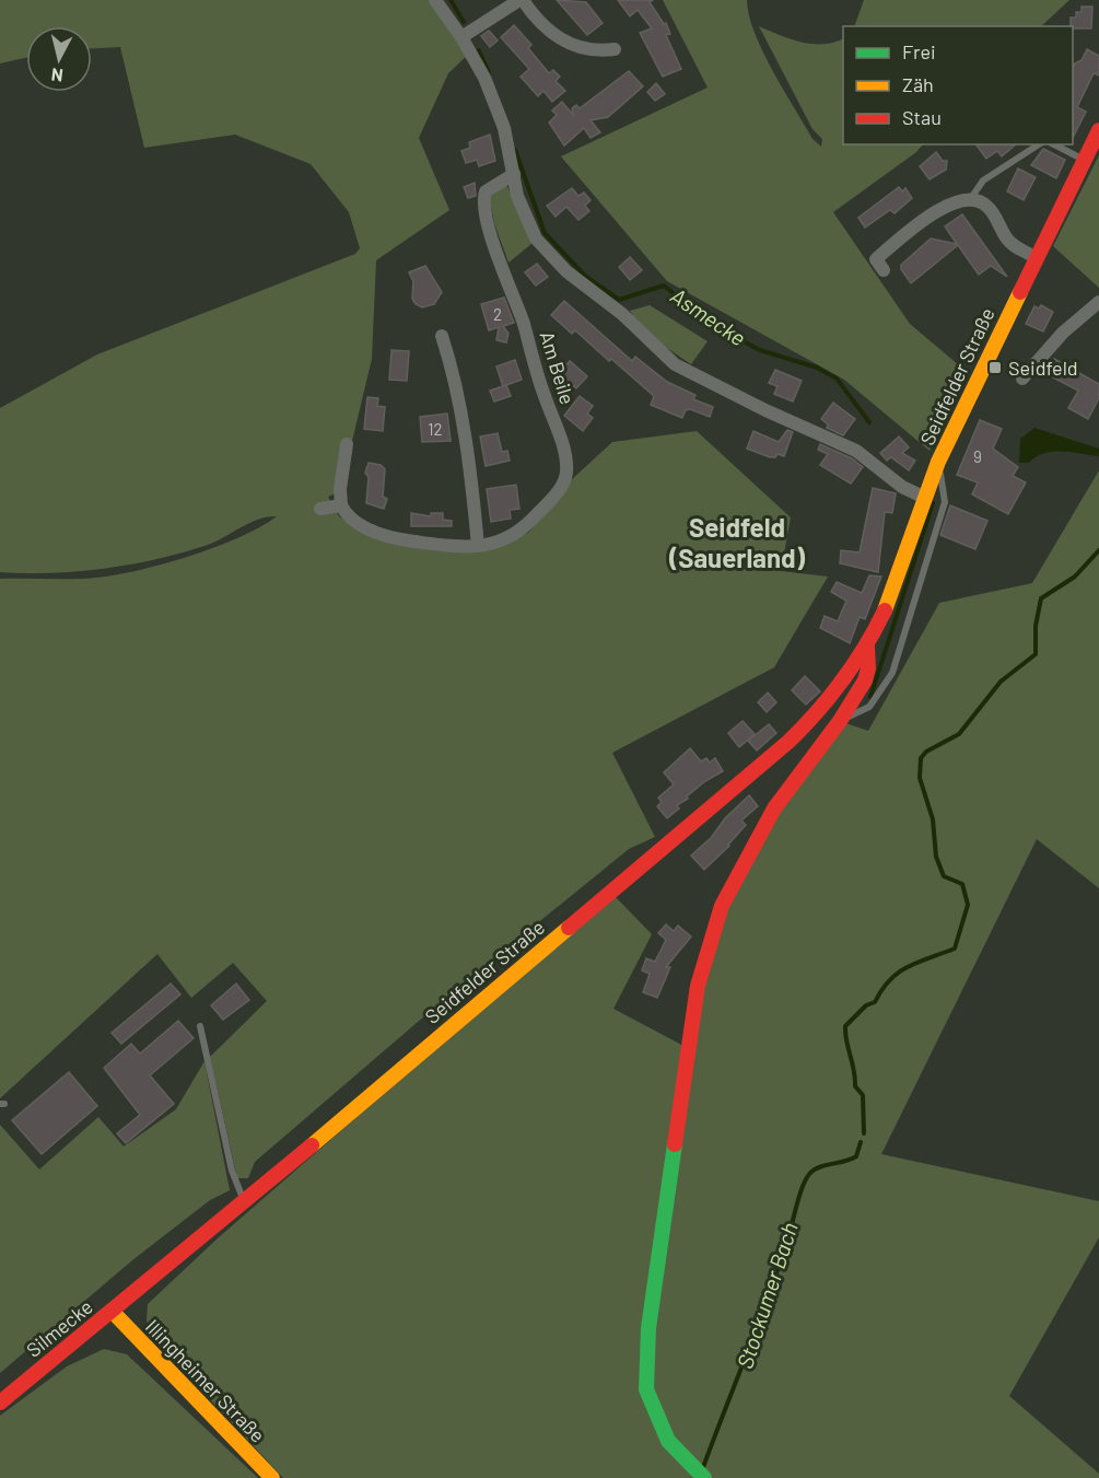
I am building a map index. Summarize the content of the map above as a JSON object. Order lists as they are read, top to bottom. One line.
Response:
{"streets":{"main road":["Seidfelder Straße","Silmecke","Illingheimer Straße"],"street":["Am Beile"]},"crossings":[["Seidfelder Straße","Silmecke"],["Seidfelder Straße","Illingheimer Straße"],["Silmecke","Illingheimer Straße"]],"districts":["Seidfeld (Sauerland)"],"water":["Asmecke","Stockumer Bach"],"places":{"transit":["Seidfeld"]},"house_numbers":["2","12","9"],"legend":["Frei","Zäh","Stau"],"north":"bottom"}
